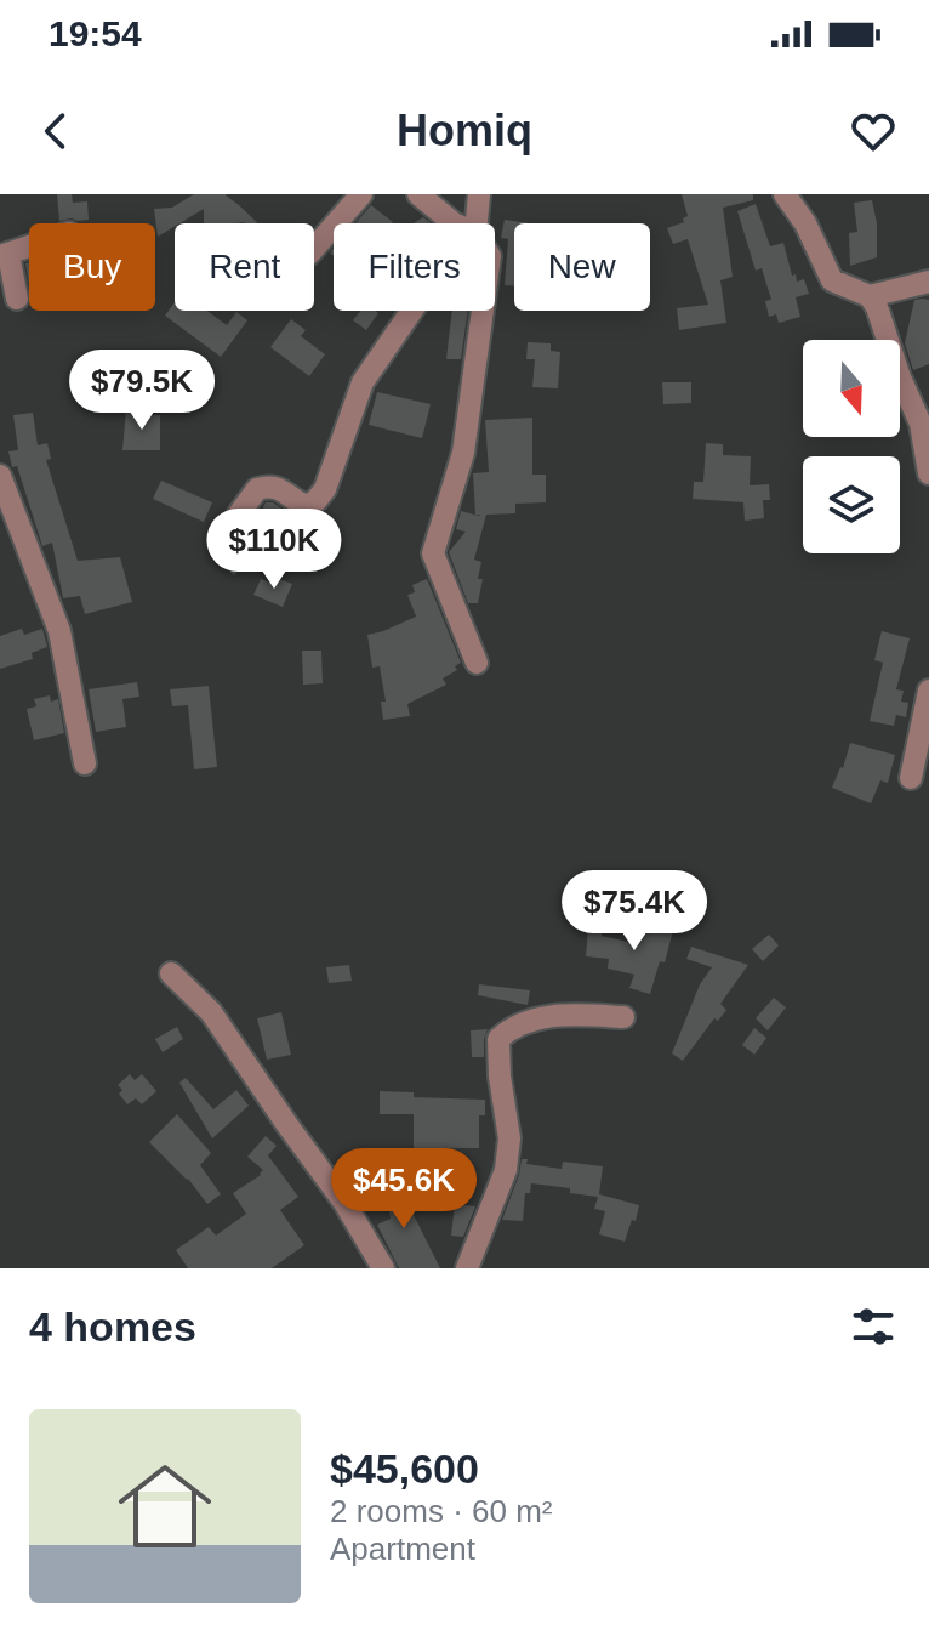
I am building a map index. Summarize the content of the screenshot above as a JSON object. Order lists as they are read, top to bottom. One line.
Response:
{"north":"bottom","page":{"status":"19:54","header":"Homiq","chip":["Buy","Rent","Filters","New"],"price":["$79.5K","$110K","$75.4K","$45.6K"],"heading":"4 homes","list":[{"name":"$45,600","note":"2 rooms · 60 m² · Apartment"}]}}
